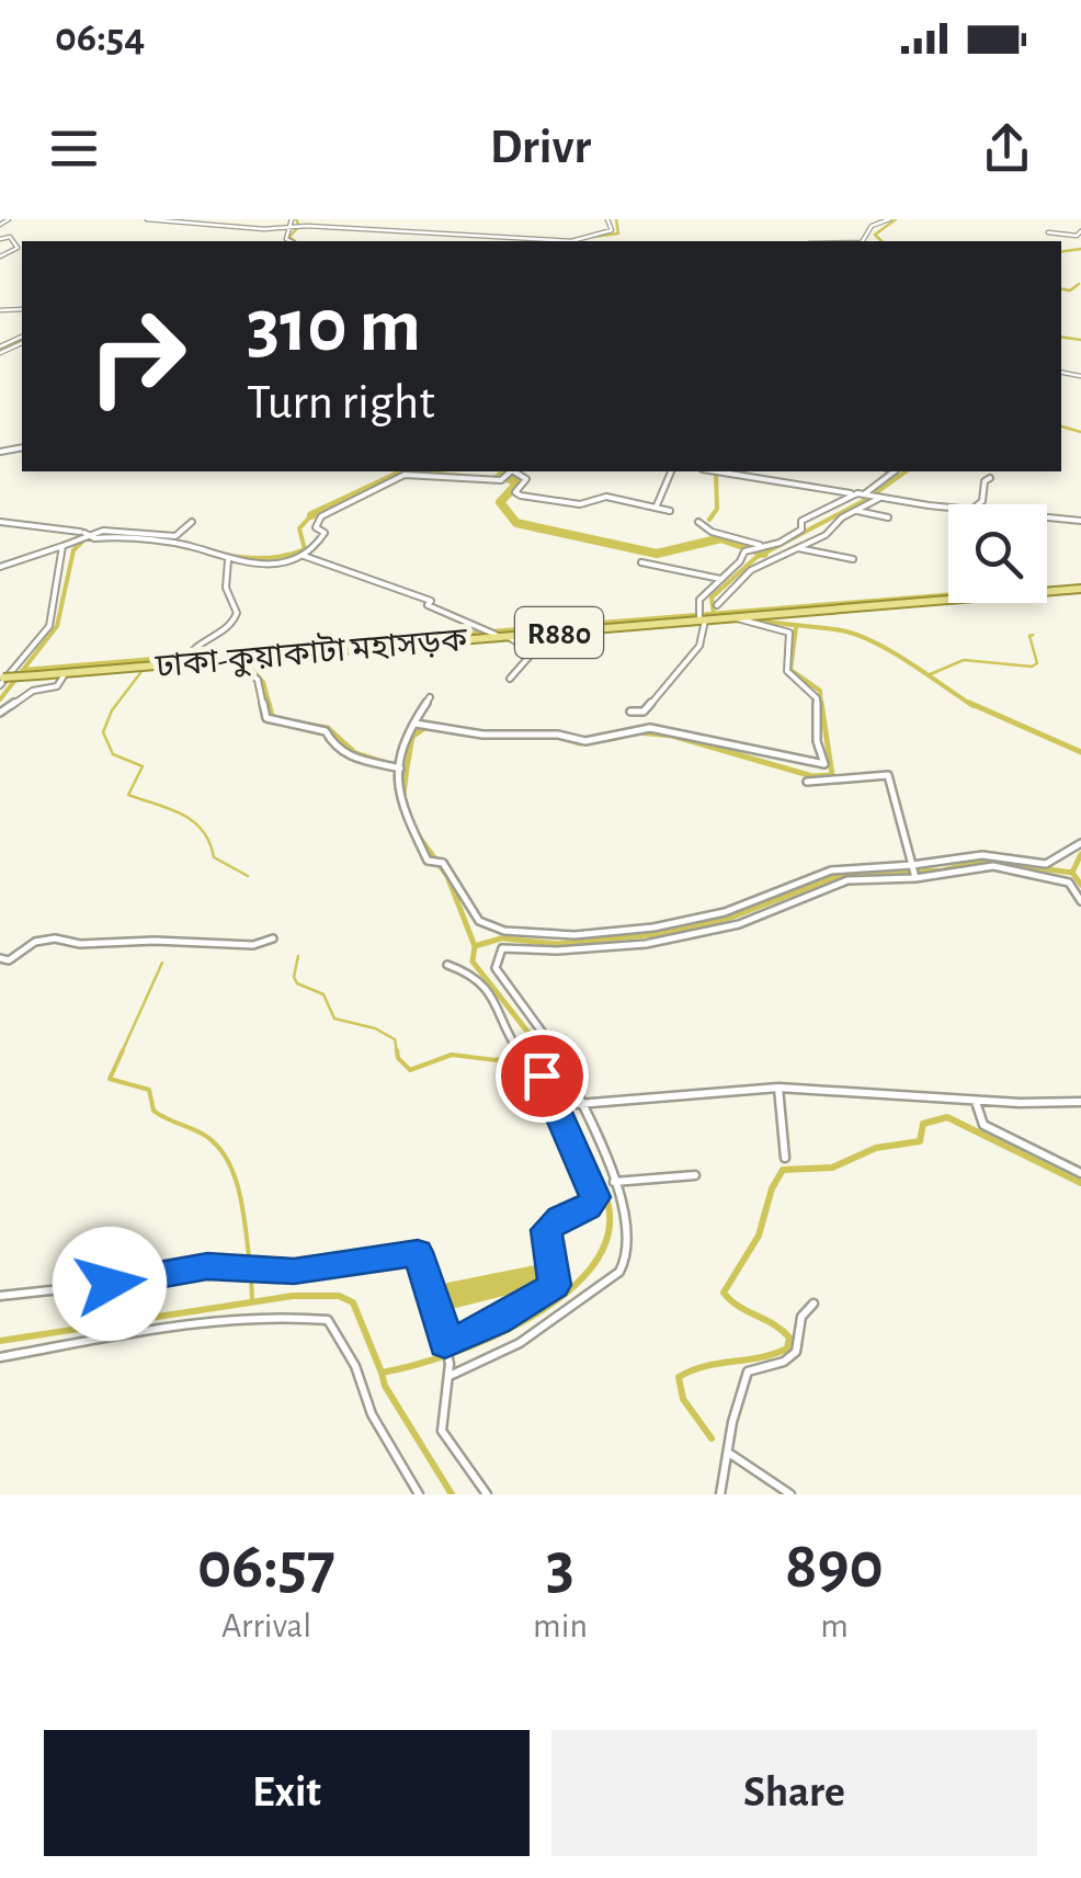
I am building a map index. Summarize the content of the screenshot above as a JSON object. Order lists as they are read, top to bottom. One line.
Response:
{"streets":{"main road":["R880","ঢাকা-কুয়াকাটা মহাসড়ক"]},"page":{"status":"06:54","header":"Drivr","turn":["310 m","Turn right"],"eta":["06:57","Arrival","3","min","890","m"],"buttons":["Exit","Share"]}}
